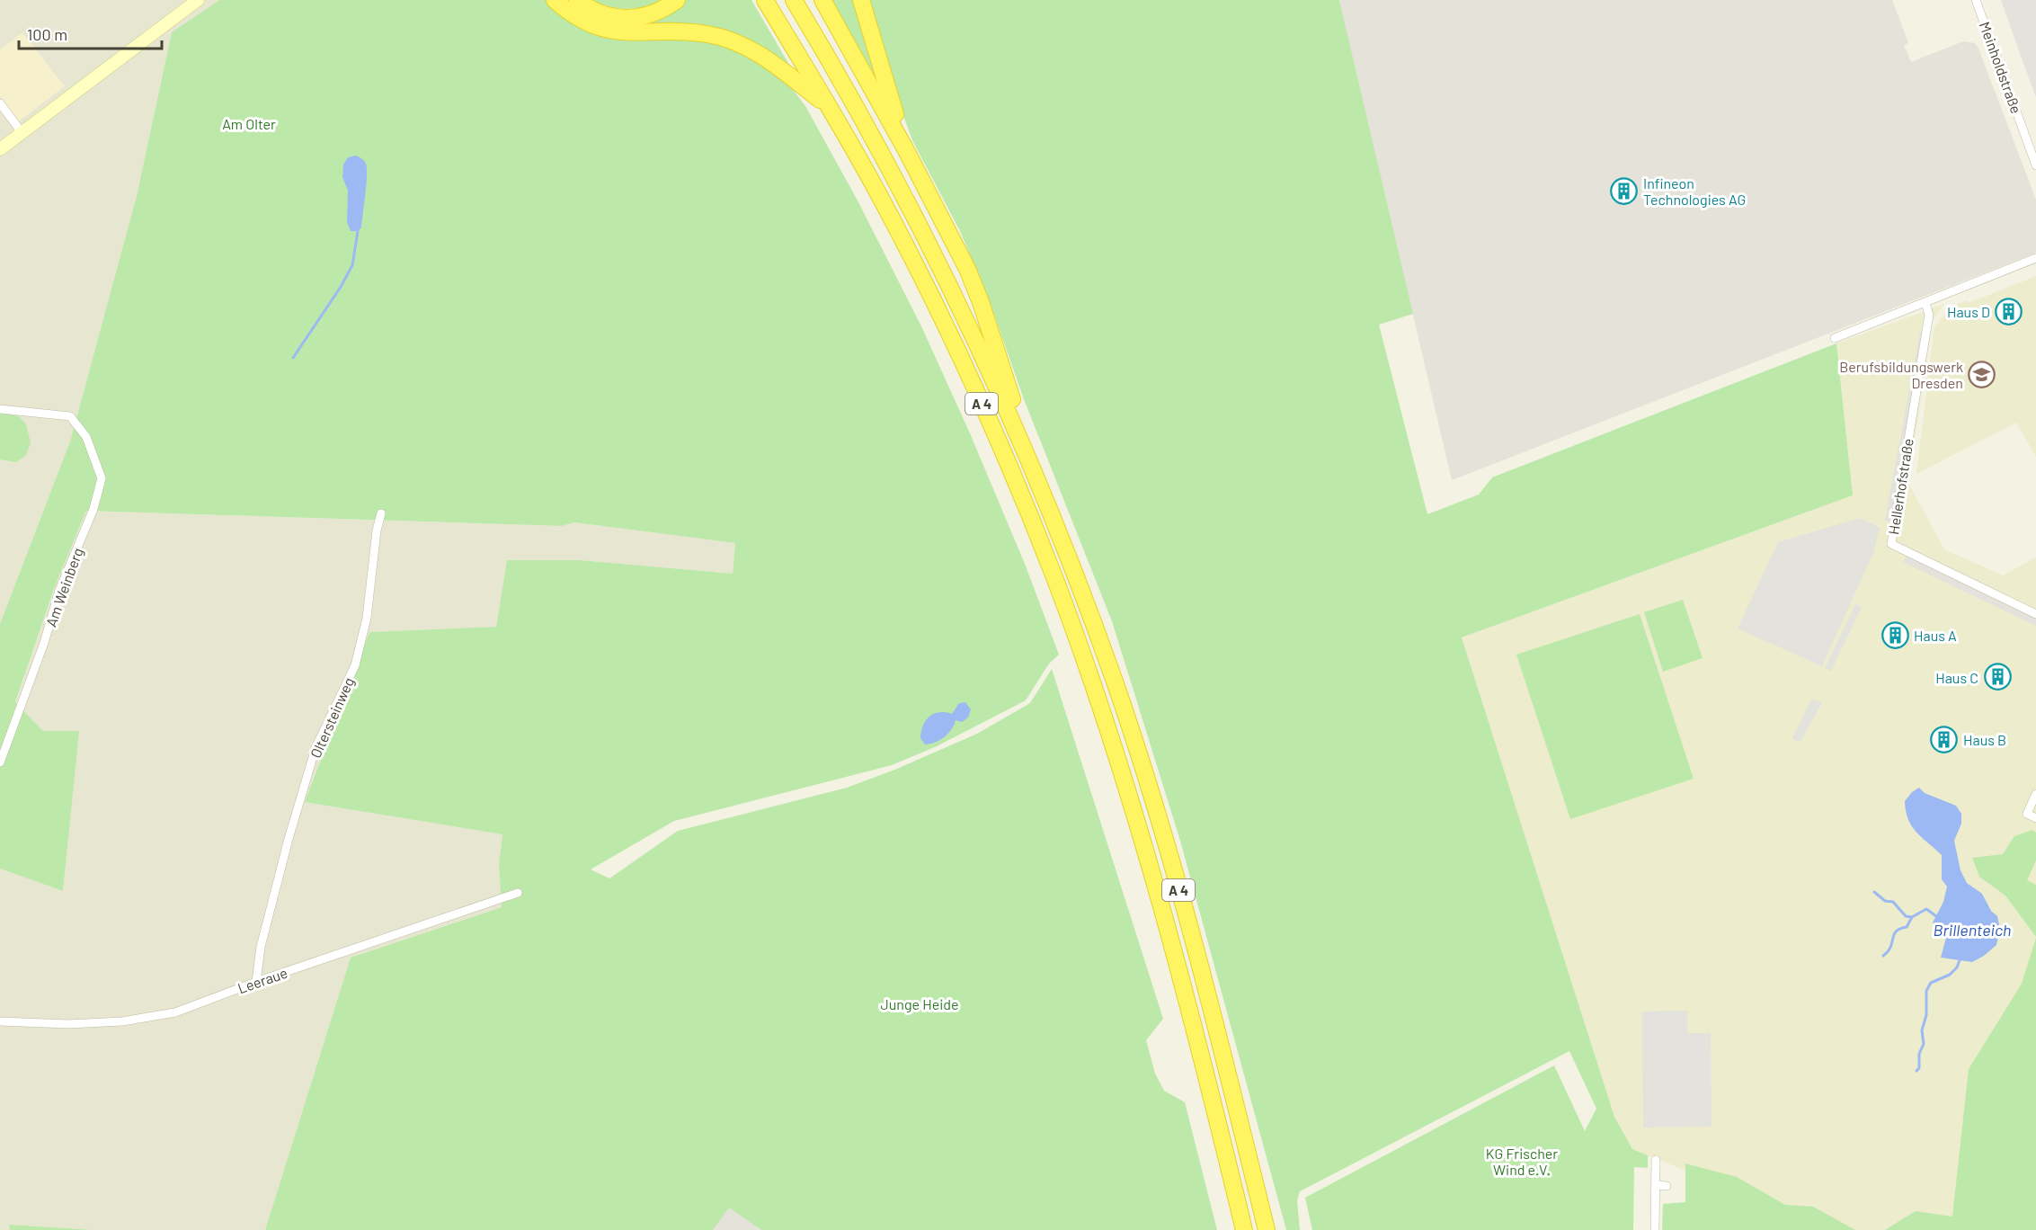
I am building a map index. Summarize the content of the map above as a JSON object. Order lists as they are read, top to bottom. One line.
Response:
{"streets":{"highway":["A 4"],"street":["Meinholdstraße","Hellerhofstraße","Am Weinberg","Oltersteinweg","Leeraue"]},"crossings":[["Oltersteinweg","Leeraue"]],"water":["Brillenteich"],"parks":["Am Olter","Junge Heide","KG Frischer Wind e.V."],"places":{"building":["Infineon Technologies AG","Haus D","Haus A","Haus C","Haus B"],"school or university":["Berufsbildungswerk Dresden"]},"scale_bar":"100 m"}
